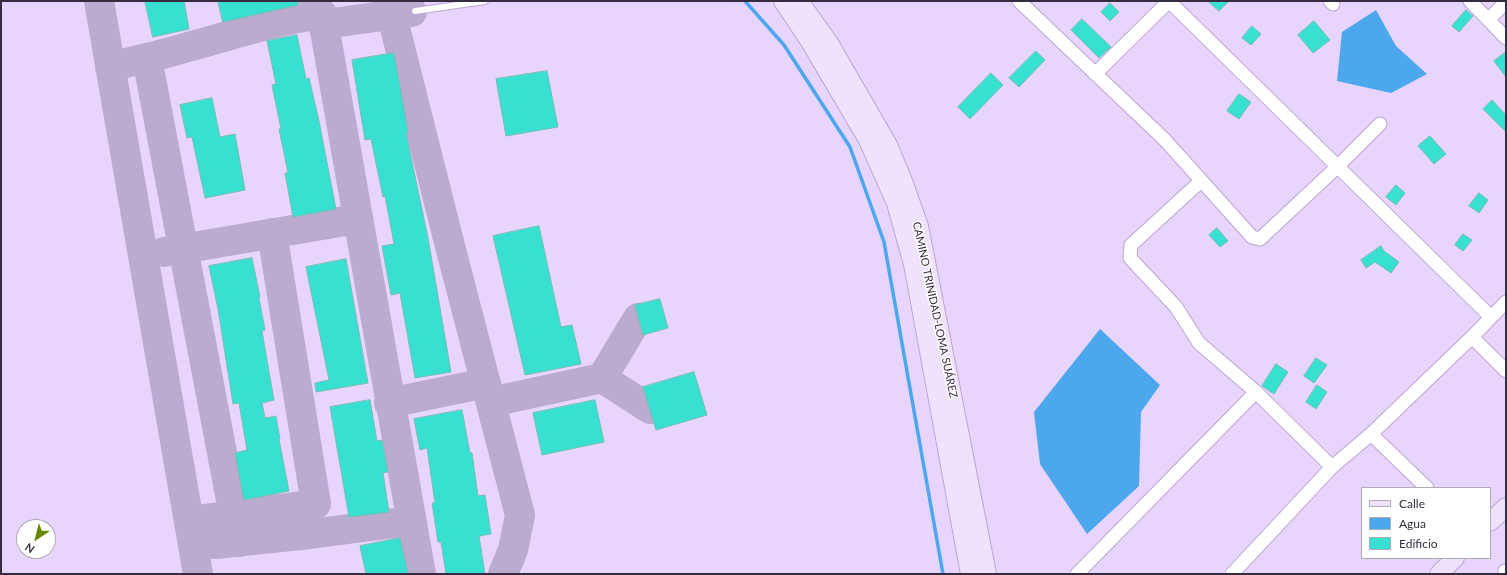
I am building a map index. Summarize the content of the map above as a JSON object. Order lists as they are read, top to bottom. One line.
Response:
{"streets":{"street":["CAMINO TRINIDAD-LOMA SUÁREZ"]},"legend":["Calle","Agua","Edificio"],"north":"bottom left"}
